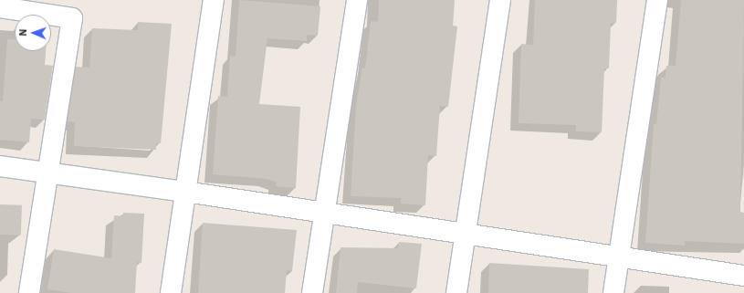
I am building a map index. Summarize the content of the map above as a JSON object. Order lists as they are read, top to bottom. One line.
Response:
{"north":"left"}
